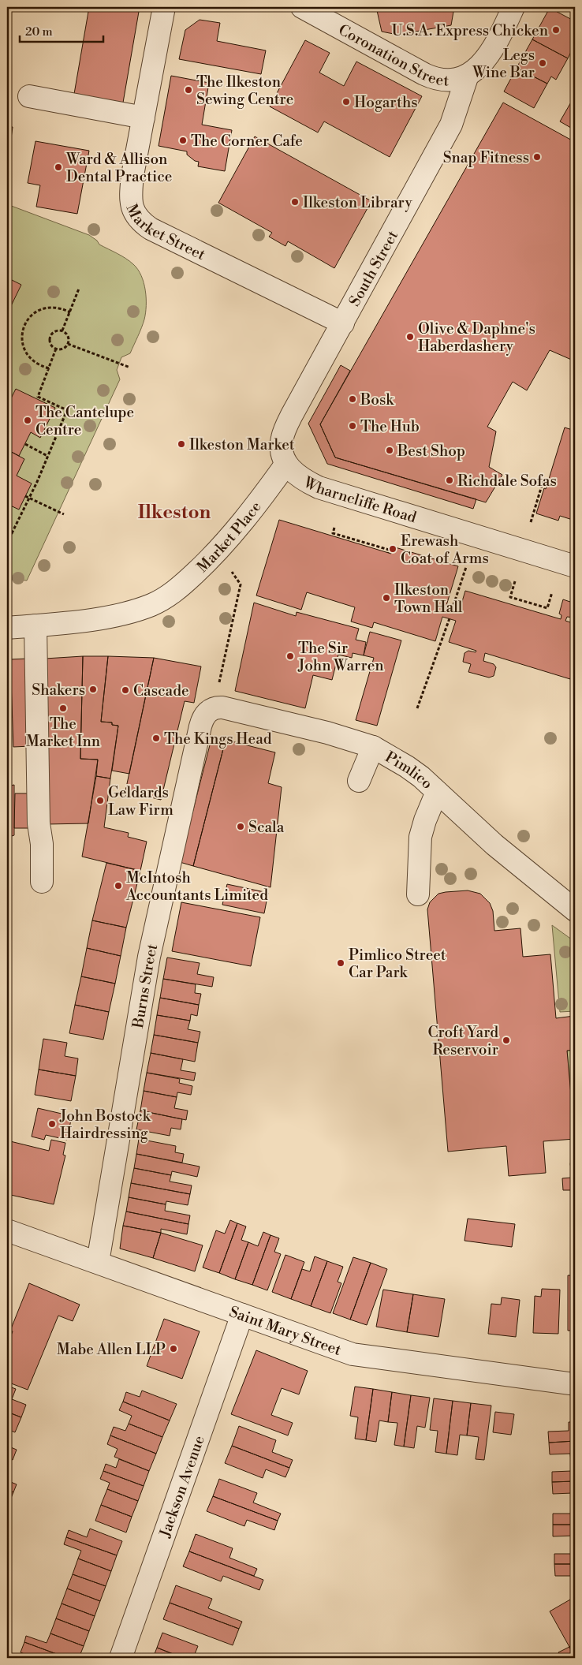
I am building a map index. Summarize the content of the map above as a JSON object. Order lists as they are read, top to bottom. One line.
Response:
{"streets":{"street":["Coronation Street","Market Street","South Street","Wharncliffe Road","Market Place","Pimlico","Burns Street","Saint Mary Street","Jackson Avenue"]},"crossings":[["Coronation Street","South Street"],["Market Street","South Street"],["Wharncliffe Road","Market Place"],["Pimlico","Burns Street"],["Burns Street","Saint Mary Street"],["Saint Mary Street","Jackson Avenue"]],"districts":["Ilkeston"],"places":["U.S.A. Express Chicken","Legs Wine Bar","The Ilkeston Sewing Centre","Hogarths","The Corner Cafe","Snap Fitness","Ward & Allison Dental Practice","Ilkeston Library","Olive & Daphne's Haberdashery","Bosk","The Cantelupe Centre","The Hub","Ilkeston Market","Best Shop","Richdale Sofas","Erewash Coat of Arms","Ilkeston Town Hall","The Sir John Warren","Shakers","Cascade","The Market Inn","The Kings Head","Geldards Law Firm","Scala","McIntosh Accountants Limited","Pimlico Street Car Park","Croft Yard Reservoir","John Bostock Hairdressing","Mabe Allen LLP"],"scale_bar":"20 m"}
